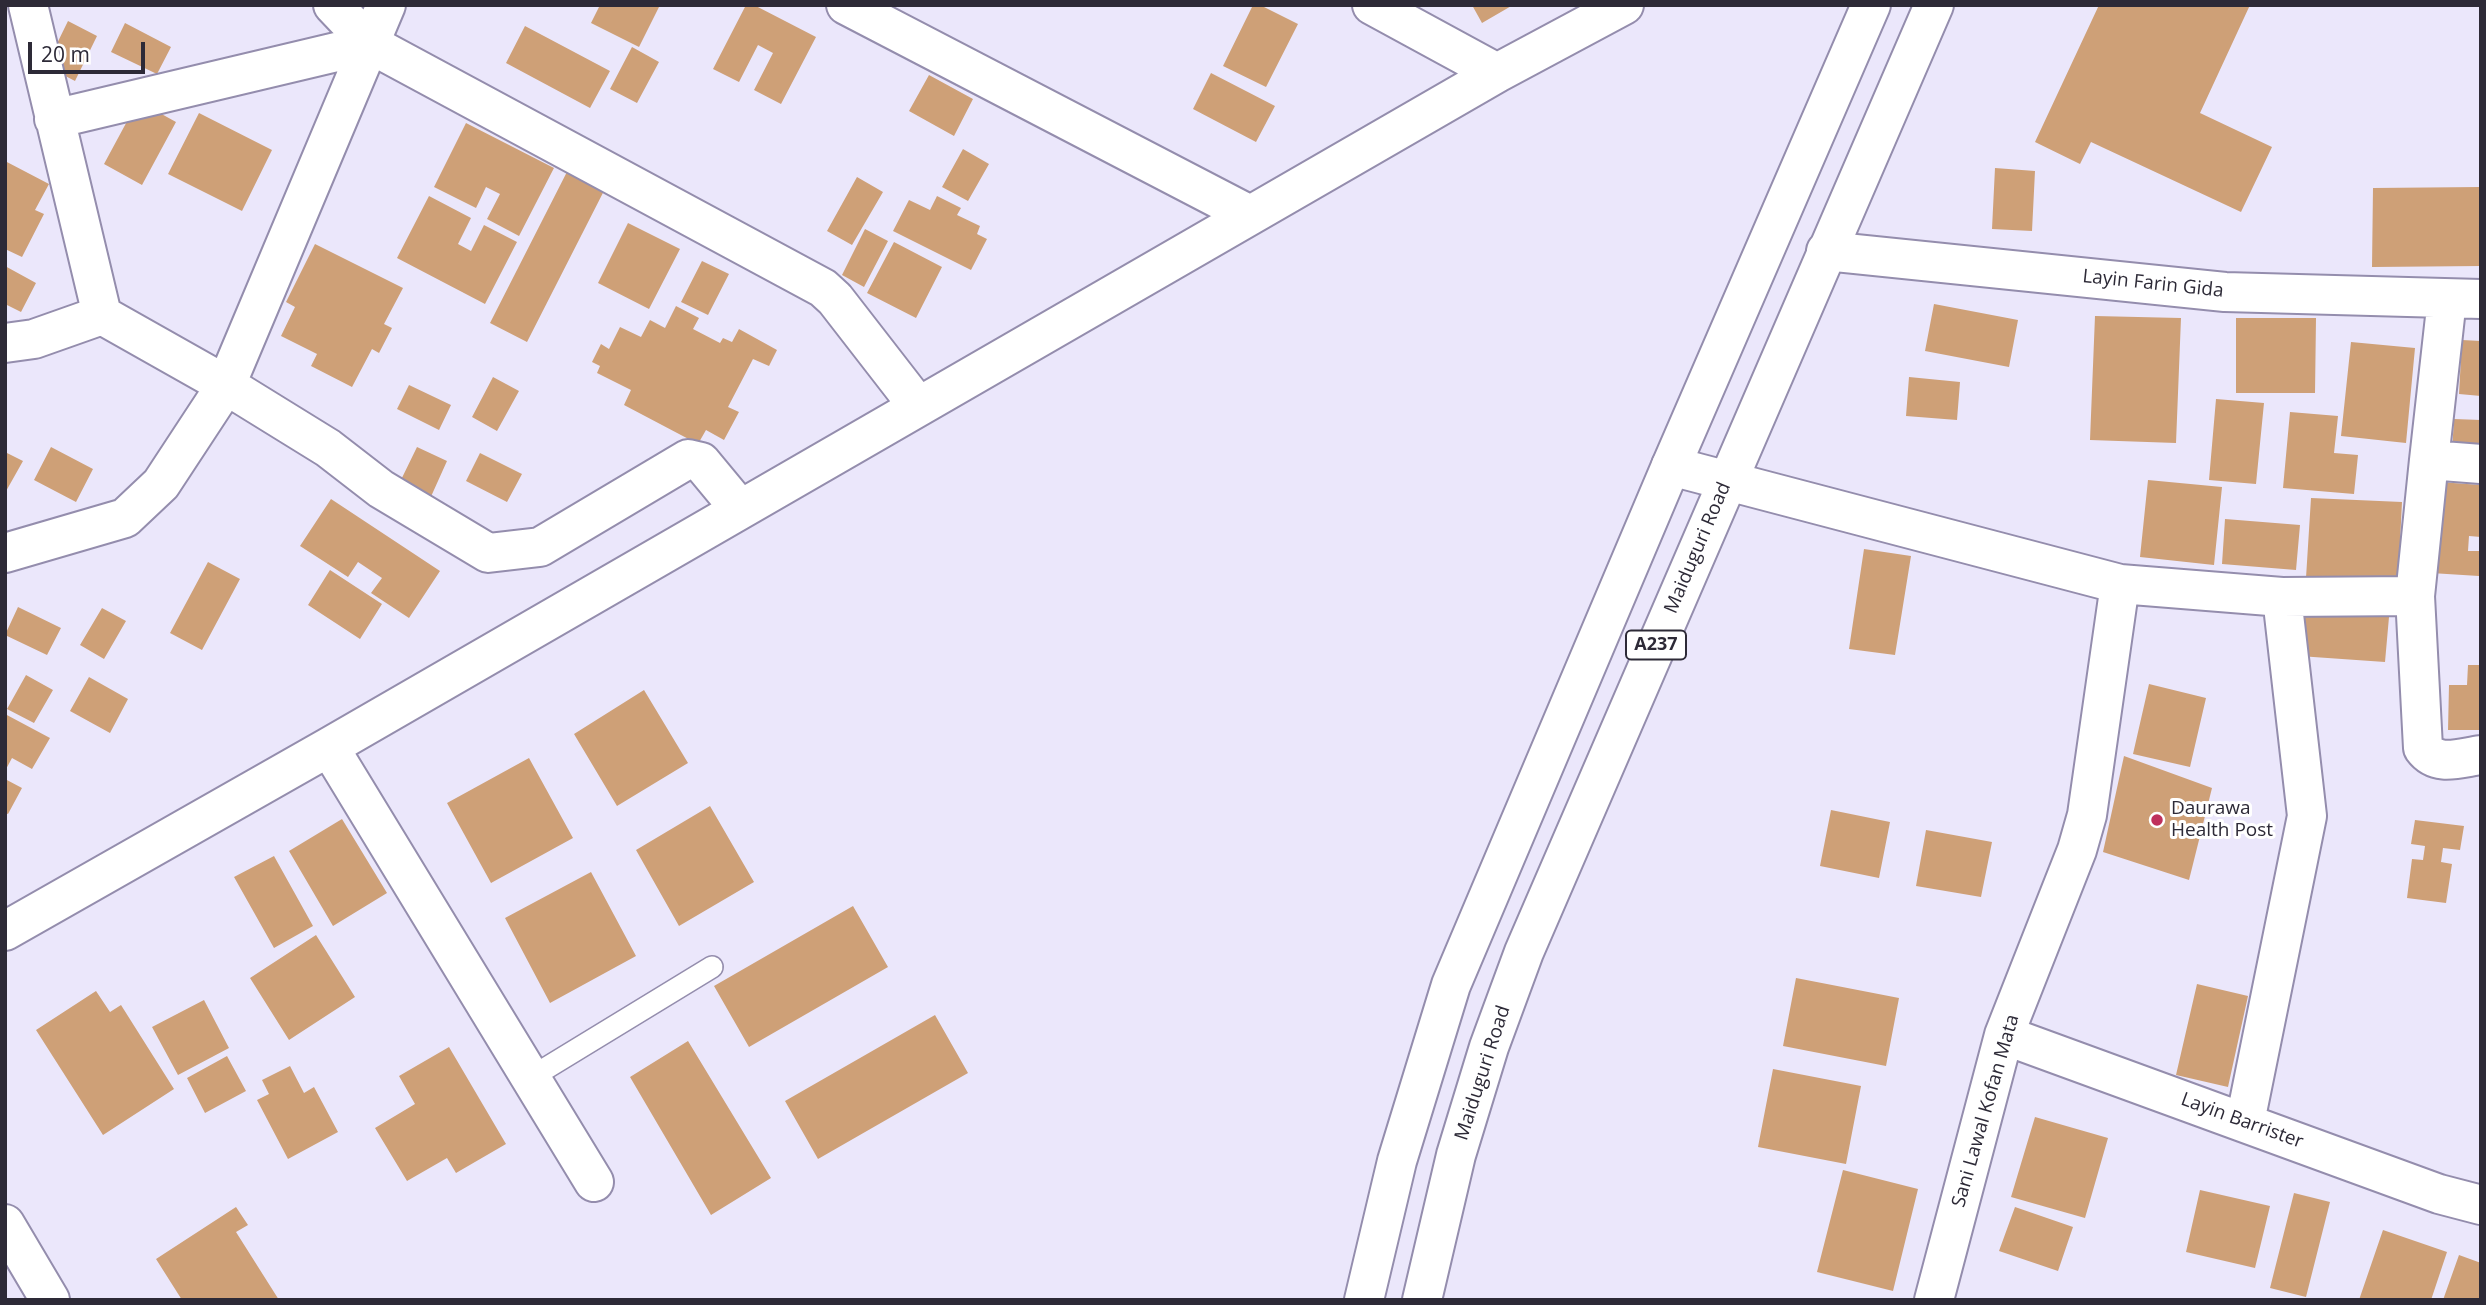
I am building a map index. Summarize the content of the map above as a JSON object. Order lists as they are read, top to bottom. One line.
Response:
{"streets":{"main road":["Layin Farin Gida","Maiduguri Road","A237","Sani Lawal Kofan Mata","Layin Barrister"]},"crossings":[["Layin Farin Gida","Maiduguri Road"],["Sani Lawal Kofan Mata","Layin Barrister"]],"places":["Daurawa Health Post"],"scale_bar":"20 m"}
